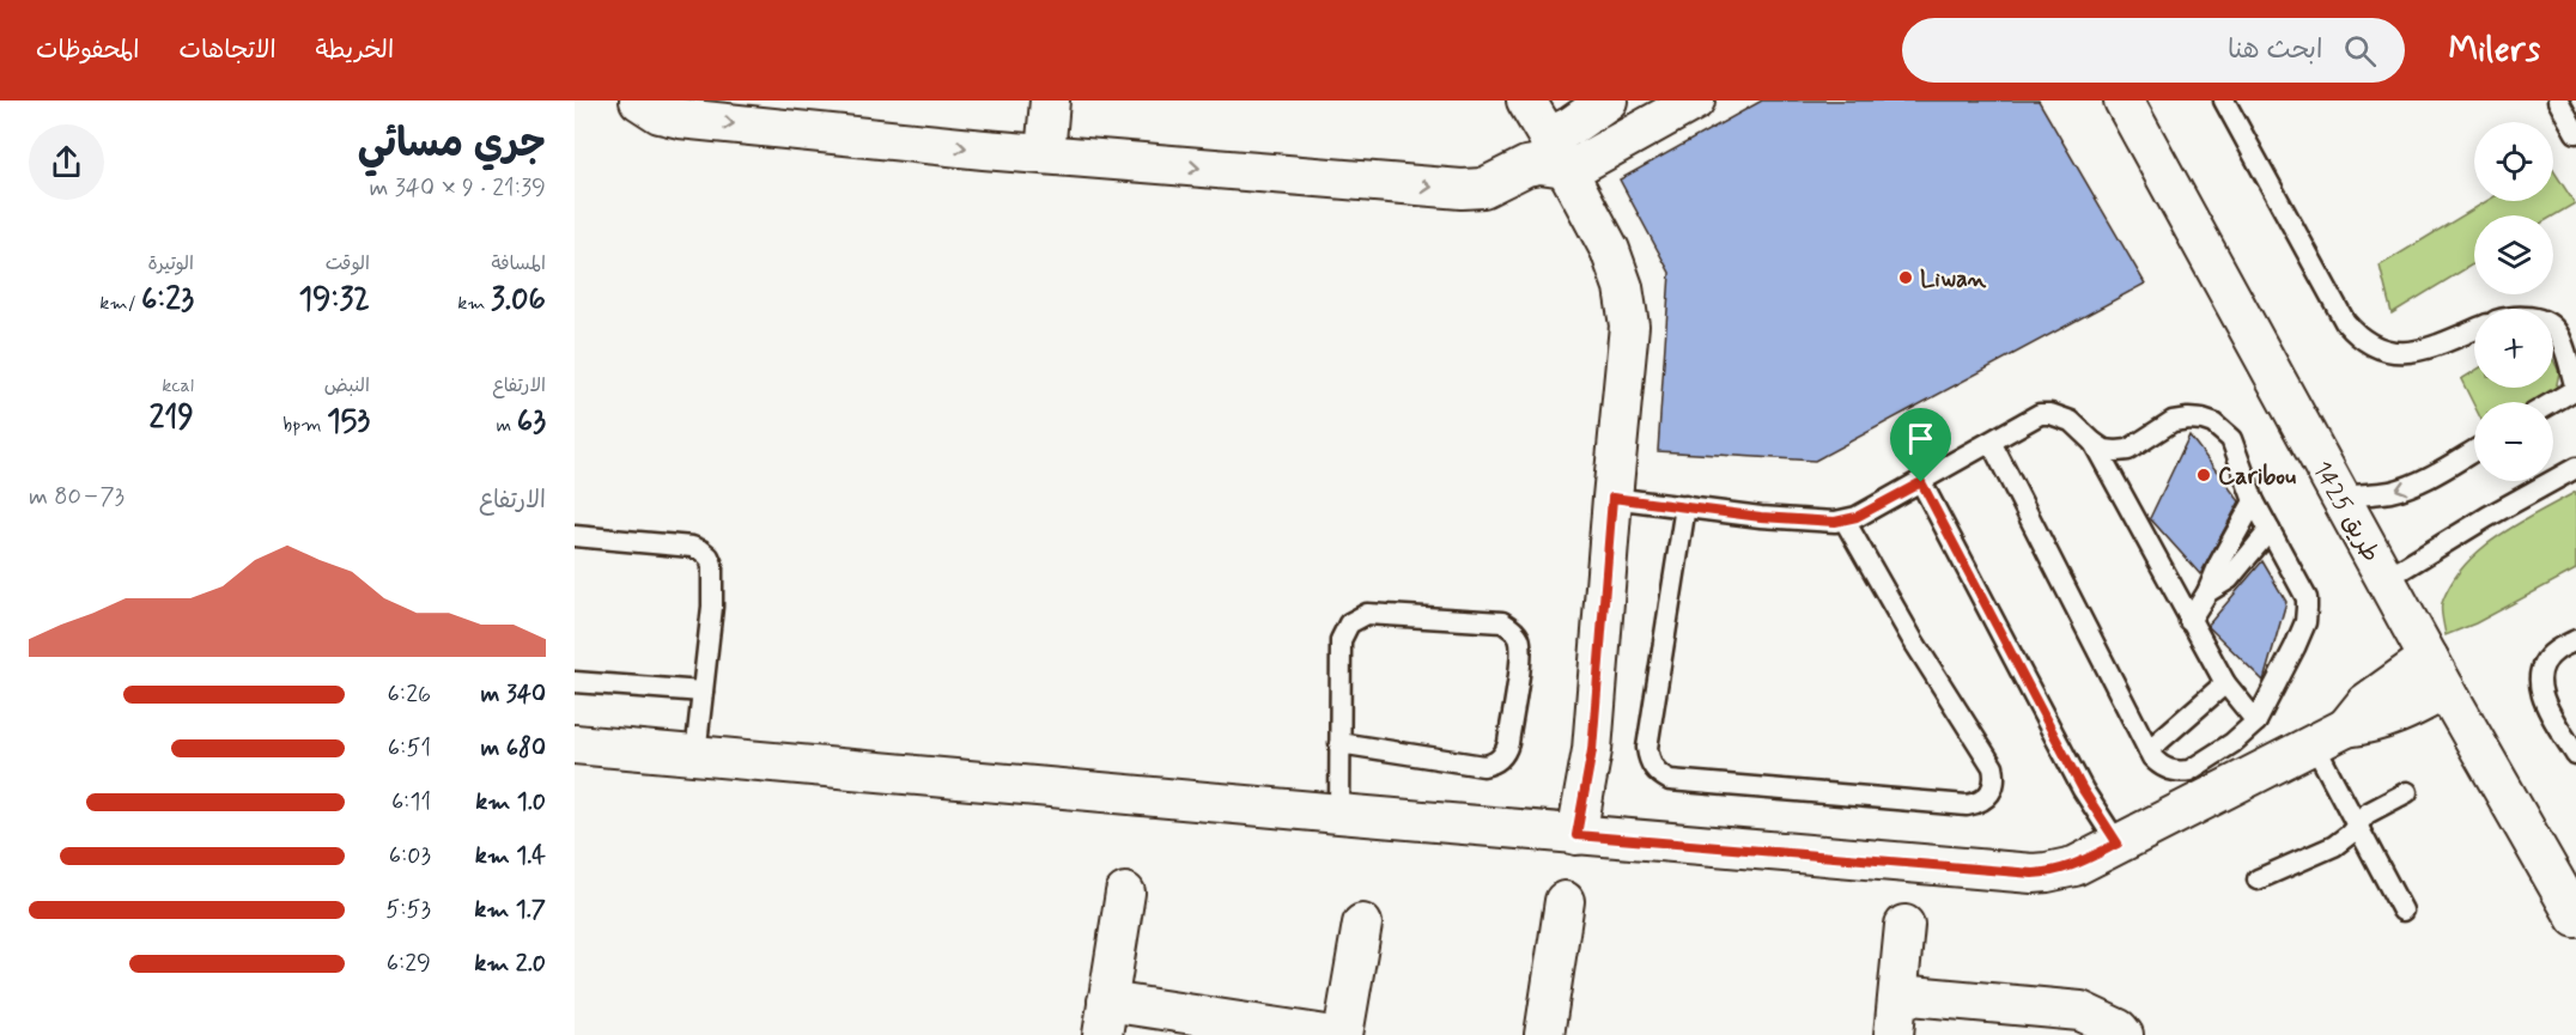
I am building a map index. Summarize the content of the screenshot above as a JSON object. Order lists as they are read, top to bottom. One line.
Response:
{"streets":{"street":["طريق 1425"]},"places":["Liwan","Caribou"],"page":{"header":"Milers","search":"ابحث هنا","nav":["الخريطة","الاتجاهات","المحفوظات"],"heading":["جري مسائي","21:39 · 9 × 340 m"],"map_buttons":["+","−"],"stats":[["المسافة","3.06 km"],["الوقت","19:32"],["الوتيرة","6:23 /km"],["الارتفاع","63 m"],["النبض","153 bpm"],["kcal","219"]],"chart":["الارتفاع","73–80 m"],"list":[{"name":"340 m","note":"6:26"},{"name":"680 m","note":"6:51"},{"name":"1.0 km","note":"6:11"},{"name":"1.4 km","note":"6:03"},{"name":"1.7 km","note":"5:53"},{"name":"2.0 km","note":"6:29"}]}}
